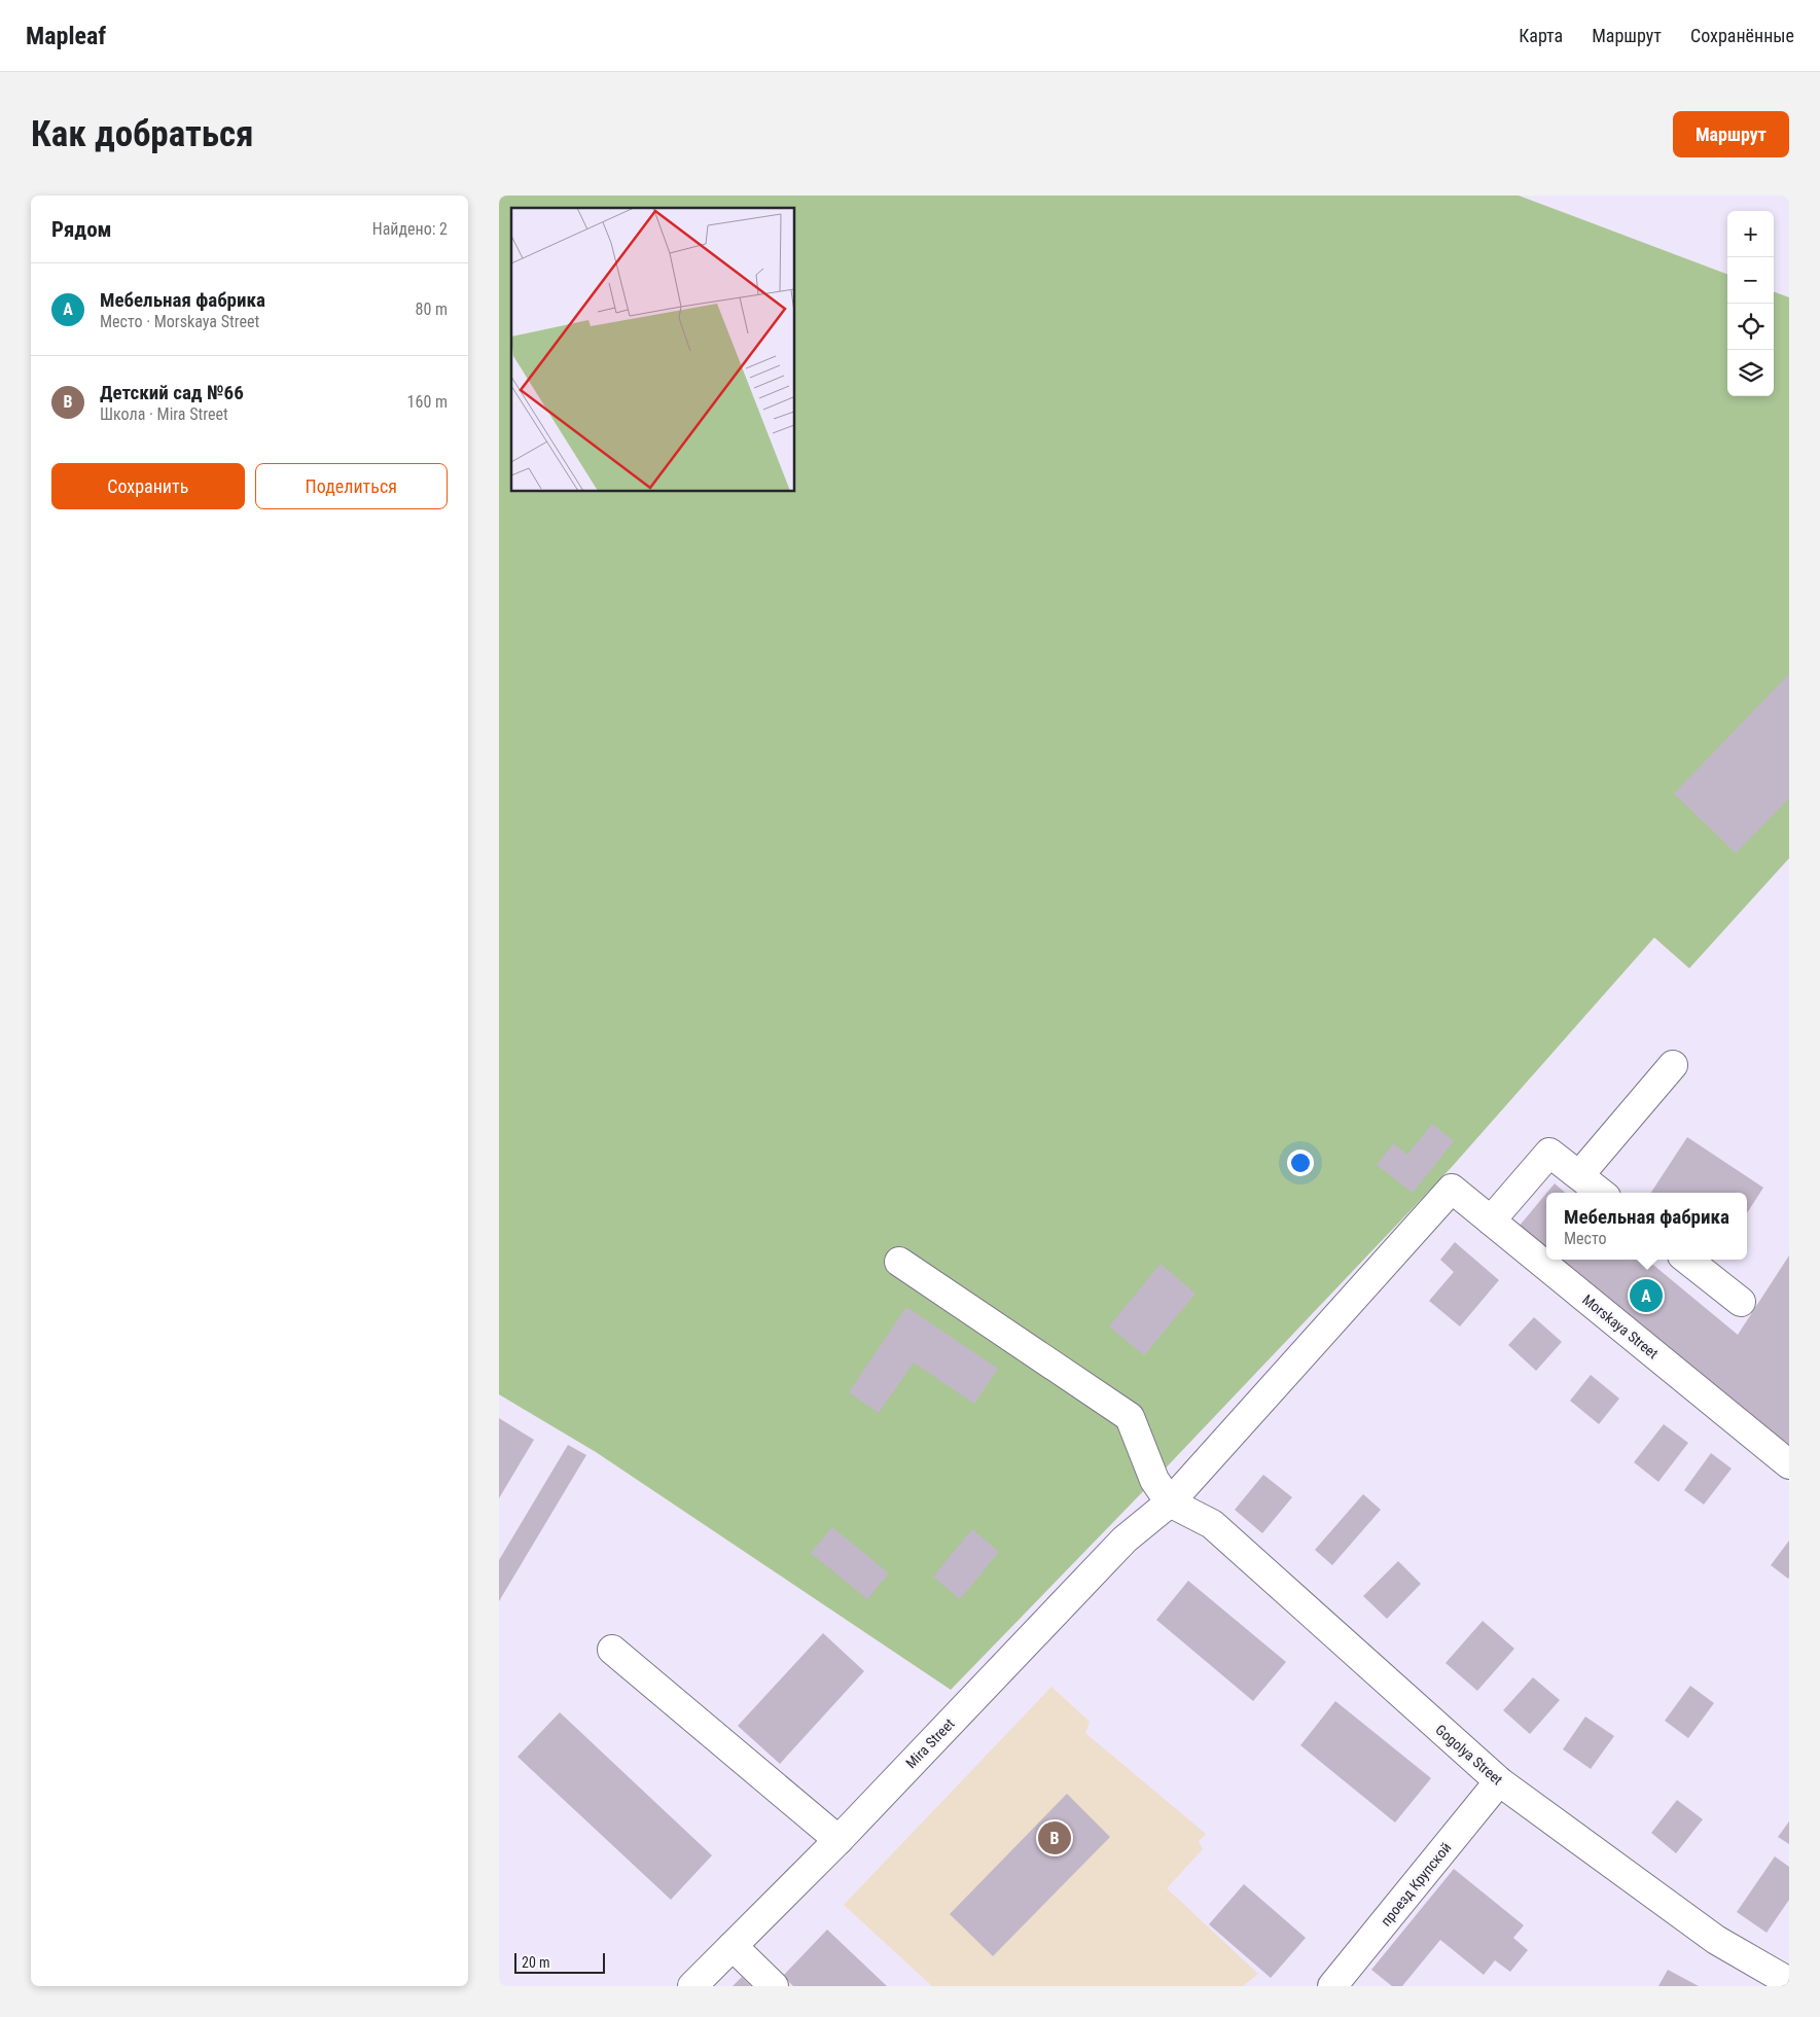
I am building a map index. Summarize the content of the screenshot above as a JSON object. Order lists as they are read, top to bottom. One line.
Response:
{"streets":{"street":["Morskaya Street","Mira Street","Gogolya Street","проезд Крупской"]},"crossings":[["Morskaya Street","Mira Street"],["Mira Street","Gogolya Street"],["Gogolya Street","проезд Крупской"]],"scale_bar":"20 m","page":{"header":"Mapleaf","nav":["Карта","Маршрут","Сохранённые"],"buttons":["Маршрут",["Сохранить","Поделиться"]],"title":"Как добраться","heading":["Рядом","Найдено: 2"],"map_buttons":["+","−"],"list":[{"mark":"A","name":"Мебельная фабрика","note":"Место · Morskaya Street","value":"80 m"},{"mark":"B","name":"Детский сад №66","note":"Школа · Mira Street","value":"160 m"}],"popup":["Мебельная фабрика","Место"],"pins":["A","B"],"scale":"20 m"}}
